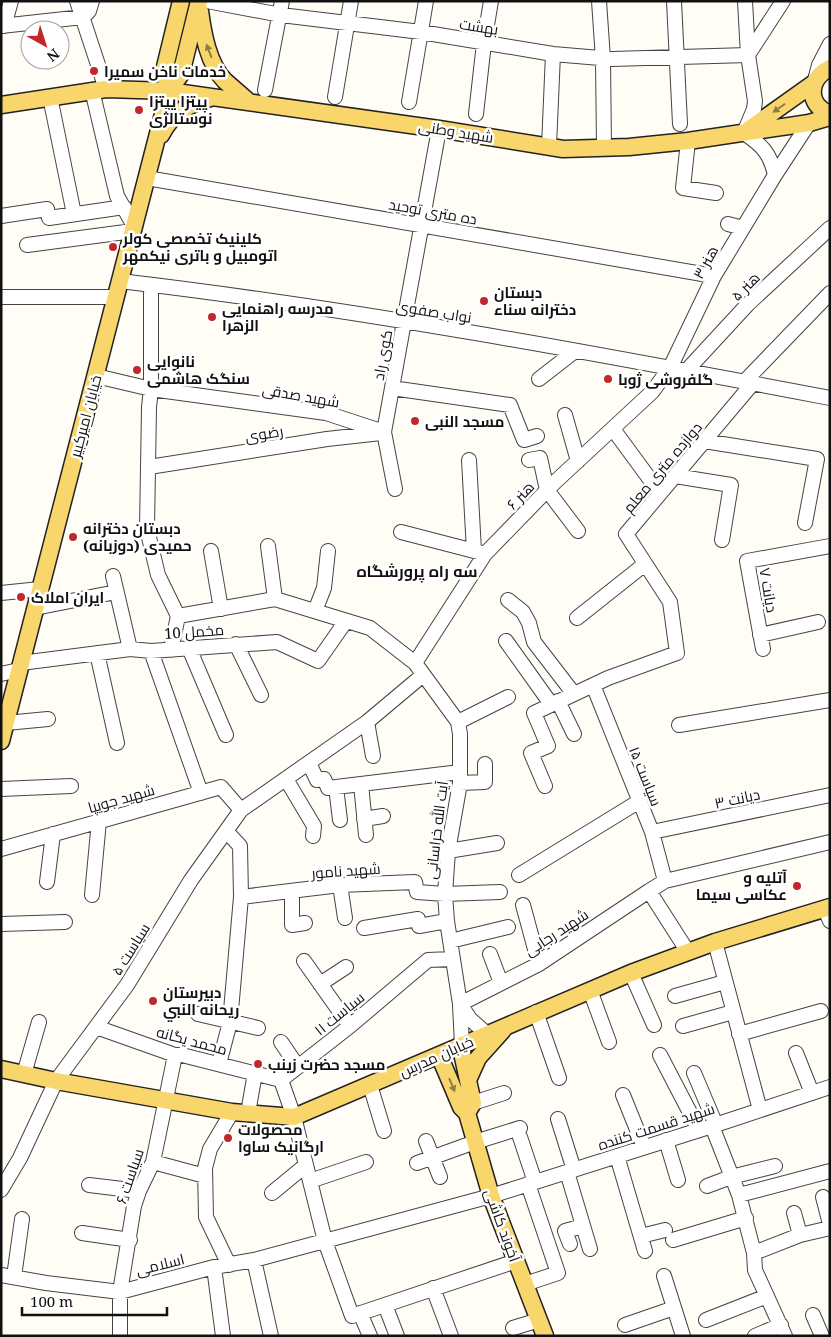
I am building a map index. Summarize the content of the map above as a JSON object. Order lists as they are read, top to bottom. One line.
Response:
{"streets":{"main road":["شهید وطنی","خیابان امیرکبیر","خیابان مدرس","آخوند کاشی"],"street":["بهشت","ده متری توحید","هنر ۳","هنر ۵","نواب صفوی","کوی راد","شهید صدقی","رضوی","دوازده متری معلم","هنر ۶","دیانت ۷","مخمل 10","سیاست ۱۵","شهید جویپا","دیانت ۳","آیت الله خراسانی","شهید نامور","شهید رجایی","سیاست ۵","سیاست ۱۱","محمد یگانه","شهید قسمت کننده","سیاست ۶","اسلامی"]},"crossings":[["شهید وطنی","هنر ۳"],["شهید وطنی","کوی راد"],["شهید وطنی","خیابان امیرکبیر"],["ده متری توحید","هنر ۳"],["ده متری توحید","کوی راد"],["ده متری توحید","خیابان امیرکبیر"],["هنر ۳","نواب صفوی"],["هنر ۳","هنر ۶"],["هنر ۵","نواب صفوی"],["نواب صفوی","کوی راد"],["نواب صفوی","خیابان امیرکبیر"],["نواب صفوی","دوازده متری معلم"],["نواب صفوی","هنر ۶"],["کوی راد","شهید صدقی"],["کوی راد","رضوی"],["شهید صدقی","خیابان امیرکبیر"],["شهید صدقی","رضوی"],["خیابان امیرکبیر","مخمل 10"],["دوازده متری معلم","سیاست ۱۵"],["سیاست ۱۵","دیانت ۳"],["سیاست ۱۵","شهید رجایی"],["شهید جویپا","سیاست ۵"],["آیت الله خراسانی","شهید نامور"],["آیت الله خراسانی","شهید رجایی"],["آیت الله خراسانی","سیاست ۱۱"],["آیت الله خراسانی","خیابان مدرس"],["سیاست ۵","محمد یگانه"],["سیاست ۵","خیابان مدرس"],["سیاست ۱۱","محمد یگانه"],["محمد یگانه","سیاست ۶"],["خیابان مدرس","سیاست ۶"],["خیابان مدرس","آخوند کاشی"],["شهید قسمت کننده","آخوند کاشی"],["شهید قسمت کننده","اسلامی"],["سیاست ۶","اسلامی"]],"districts":["سه راه پرورشگاه"],"places":["خدمات ناخن سمیرا","پیتزا پیتزا نوستالژی","کلینیک تخصصی کولر اتومبیل و باتری نیکمهر","دبستان دخترانه سناء","مدرسه راهنمایی الزهرا","نانوایی سنگک هاشمی","گلفروشی ژوبا","مسجد النبی","دبستان دخترانه حمیدی (دوزبانه)","ایران املاک","آتلیه و عکاسی سیما","دبيرستان ريحانه النبي","مسجد حضرت زینب","محصولات ارگانیک ساوا"],"scale_bar":"100 m","north":"bottom right"}
